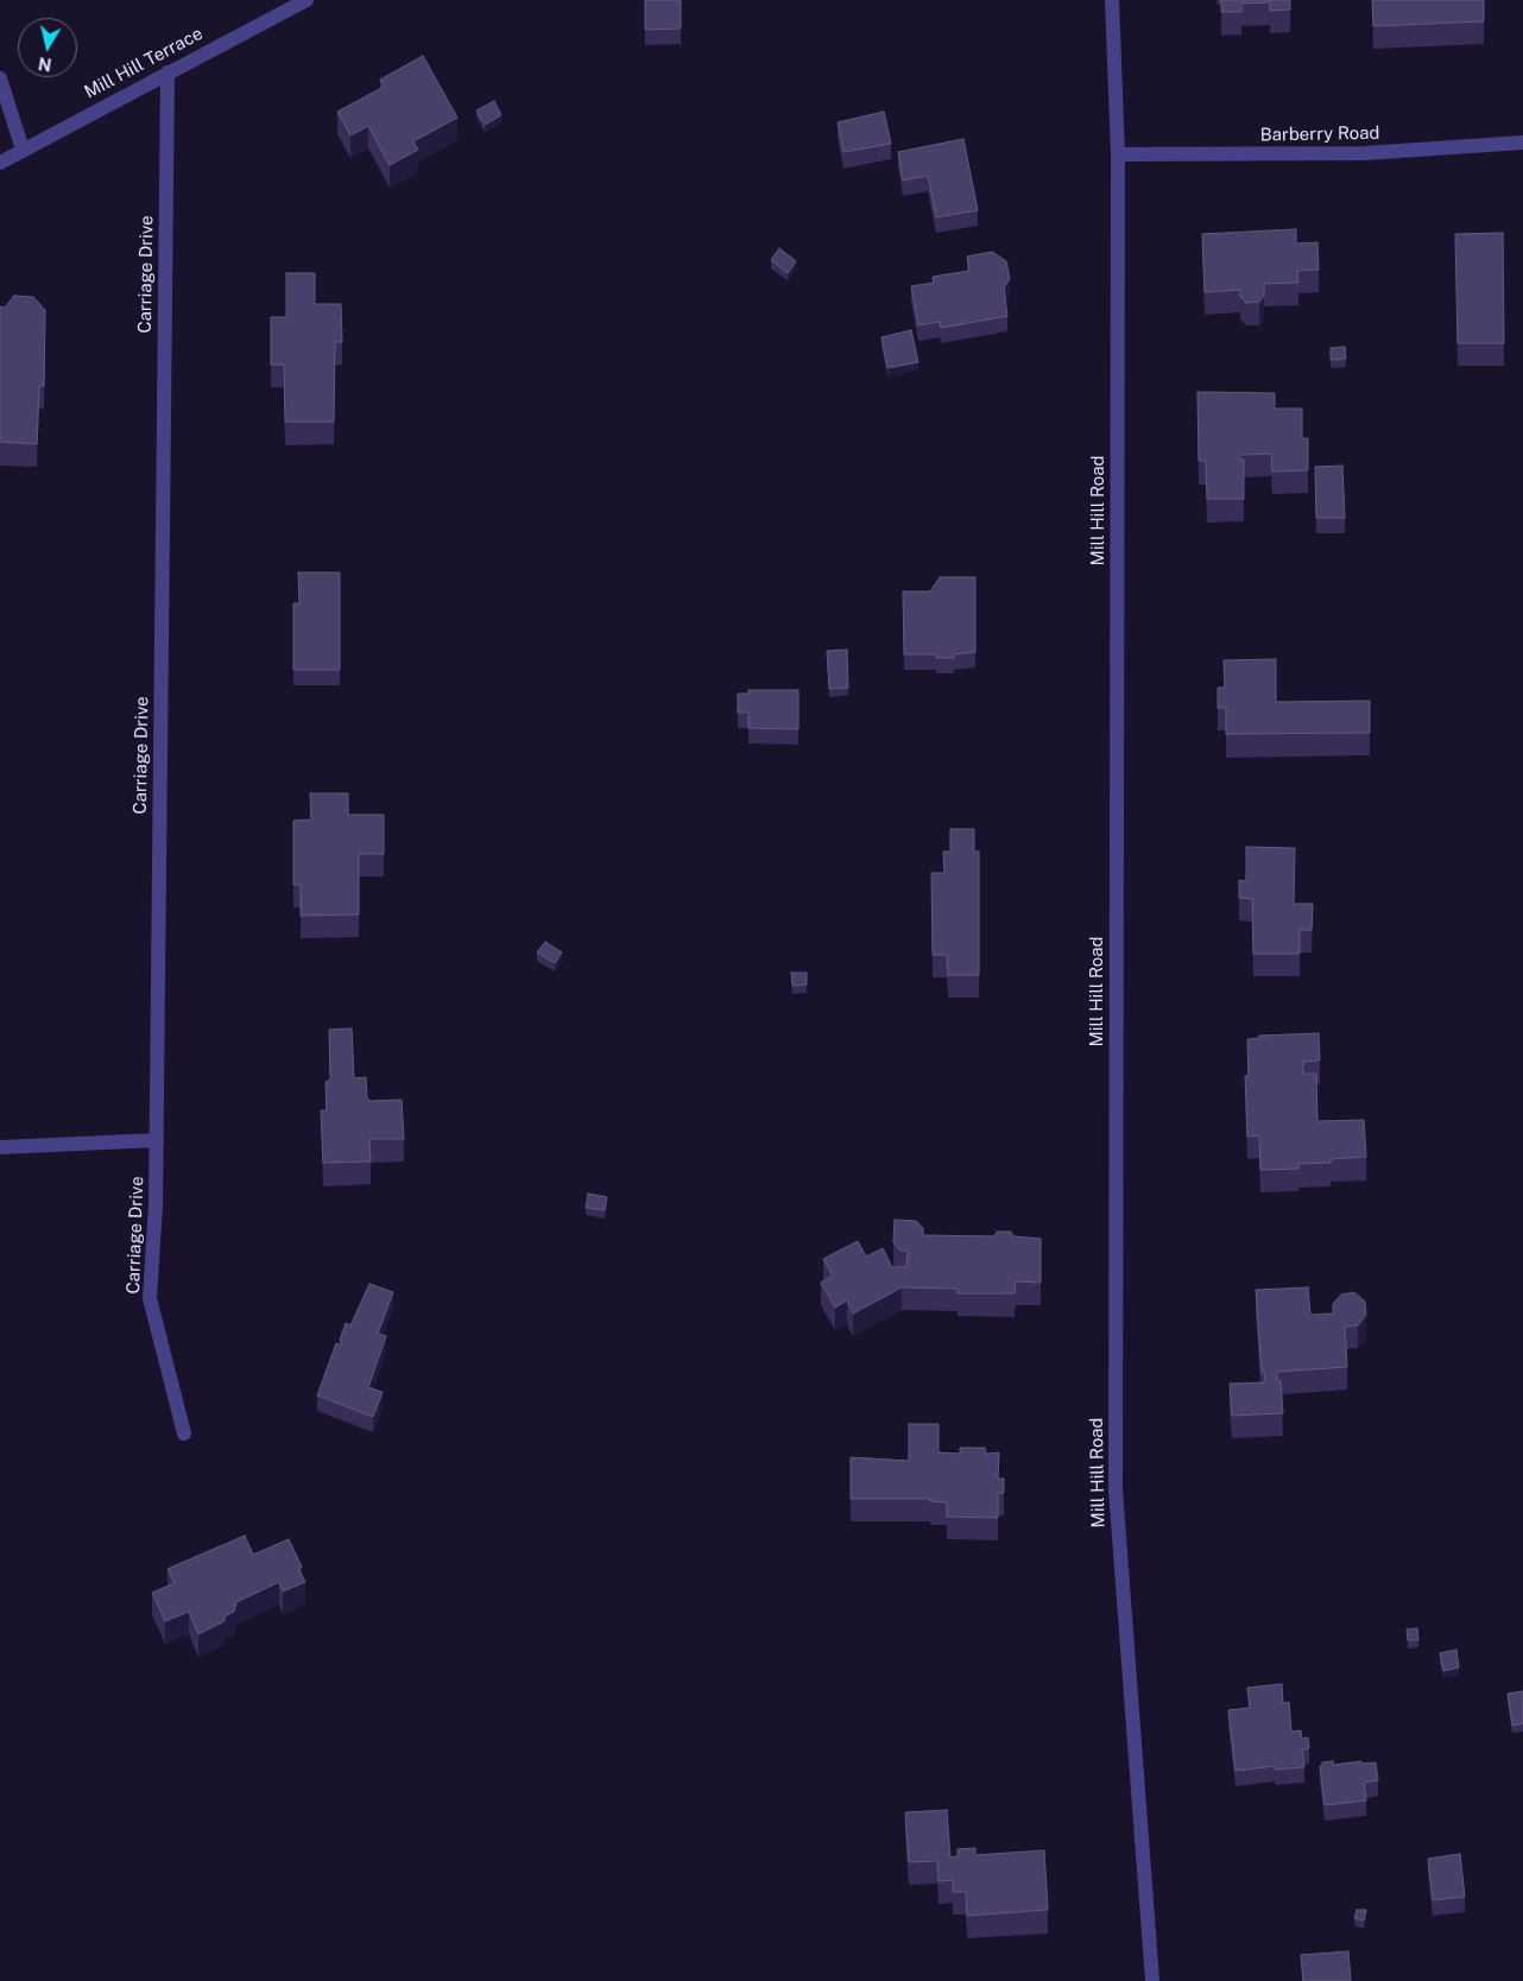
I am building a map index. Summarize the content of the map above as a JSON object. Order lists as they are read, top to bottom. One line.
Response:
{"streets":{"street":["Mill Hill Terrace","Barberry Road","Carriage Drive","Mill Hill Road"]},"crossings":[["Mill Hill Terrace","Carriage Drive"],["Barberry Road","Mill Hill Road"]],"north":"bottom"}
